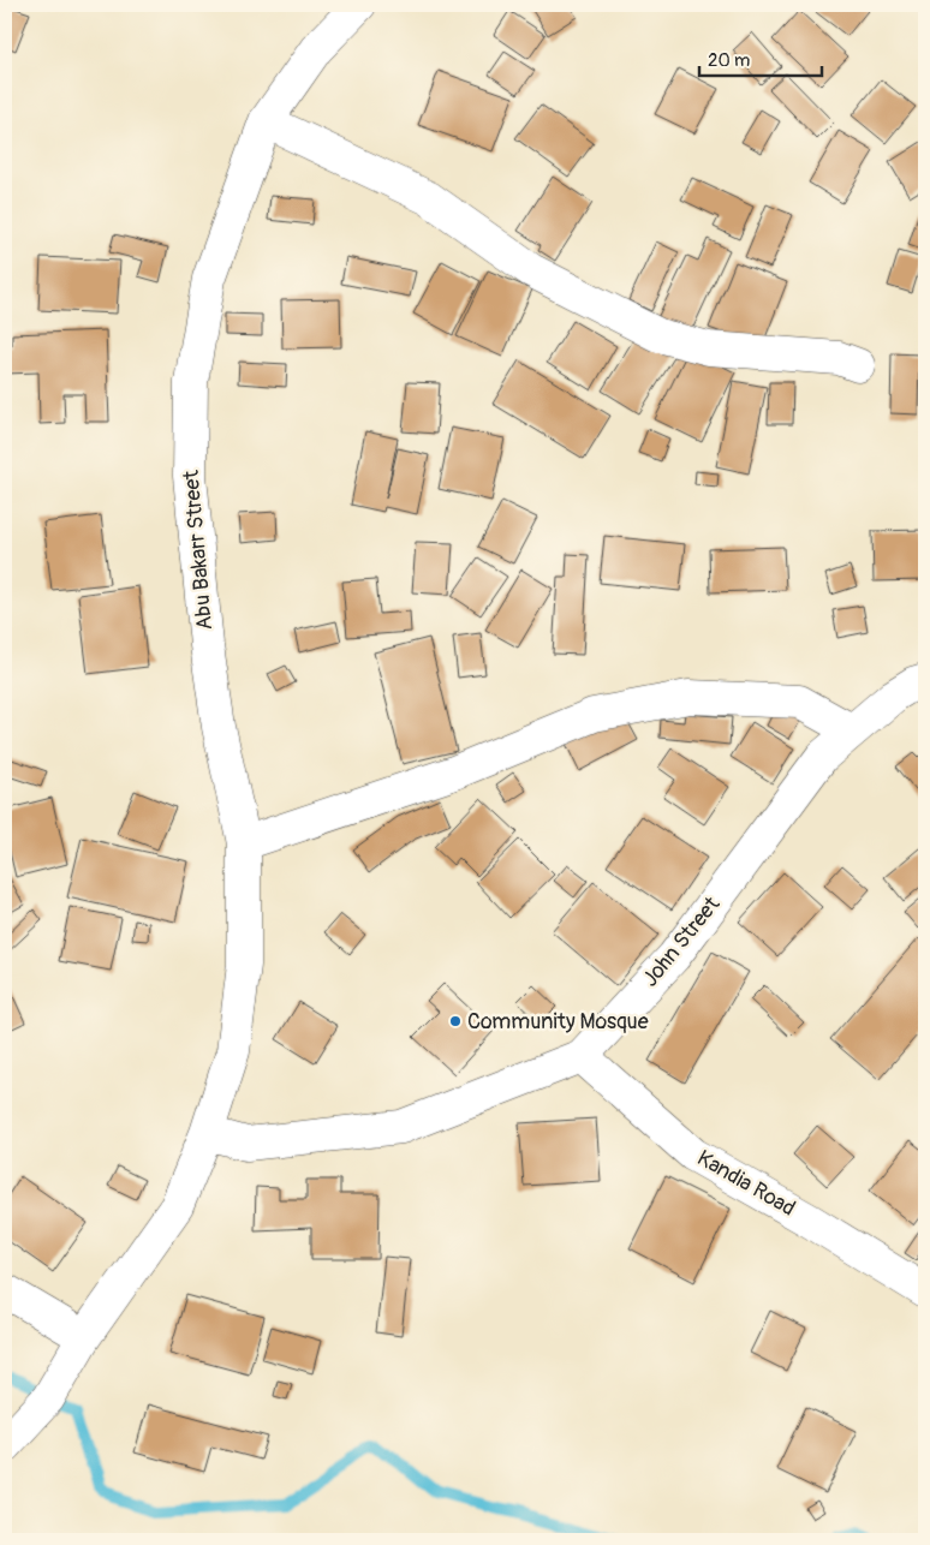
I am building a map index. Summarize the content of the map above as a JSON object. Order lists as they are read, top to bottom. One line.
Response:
{"streets":{"street":["Abu Bakarr Street","John Street","Kandia Road"]},"crossings":[["Abu Bakarr Street","John Street"],["John Street","Kandia Road"]],"places":["Community Mosque"],"scale_bar":"20 m"}
